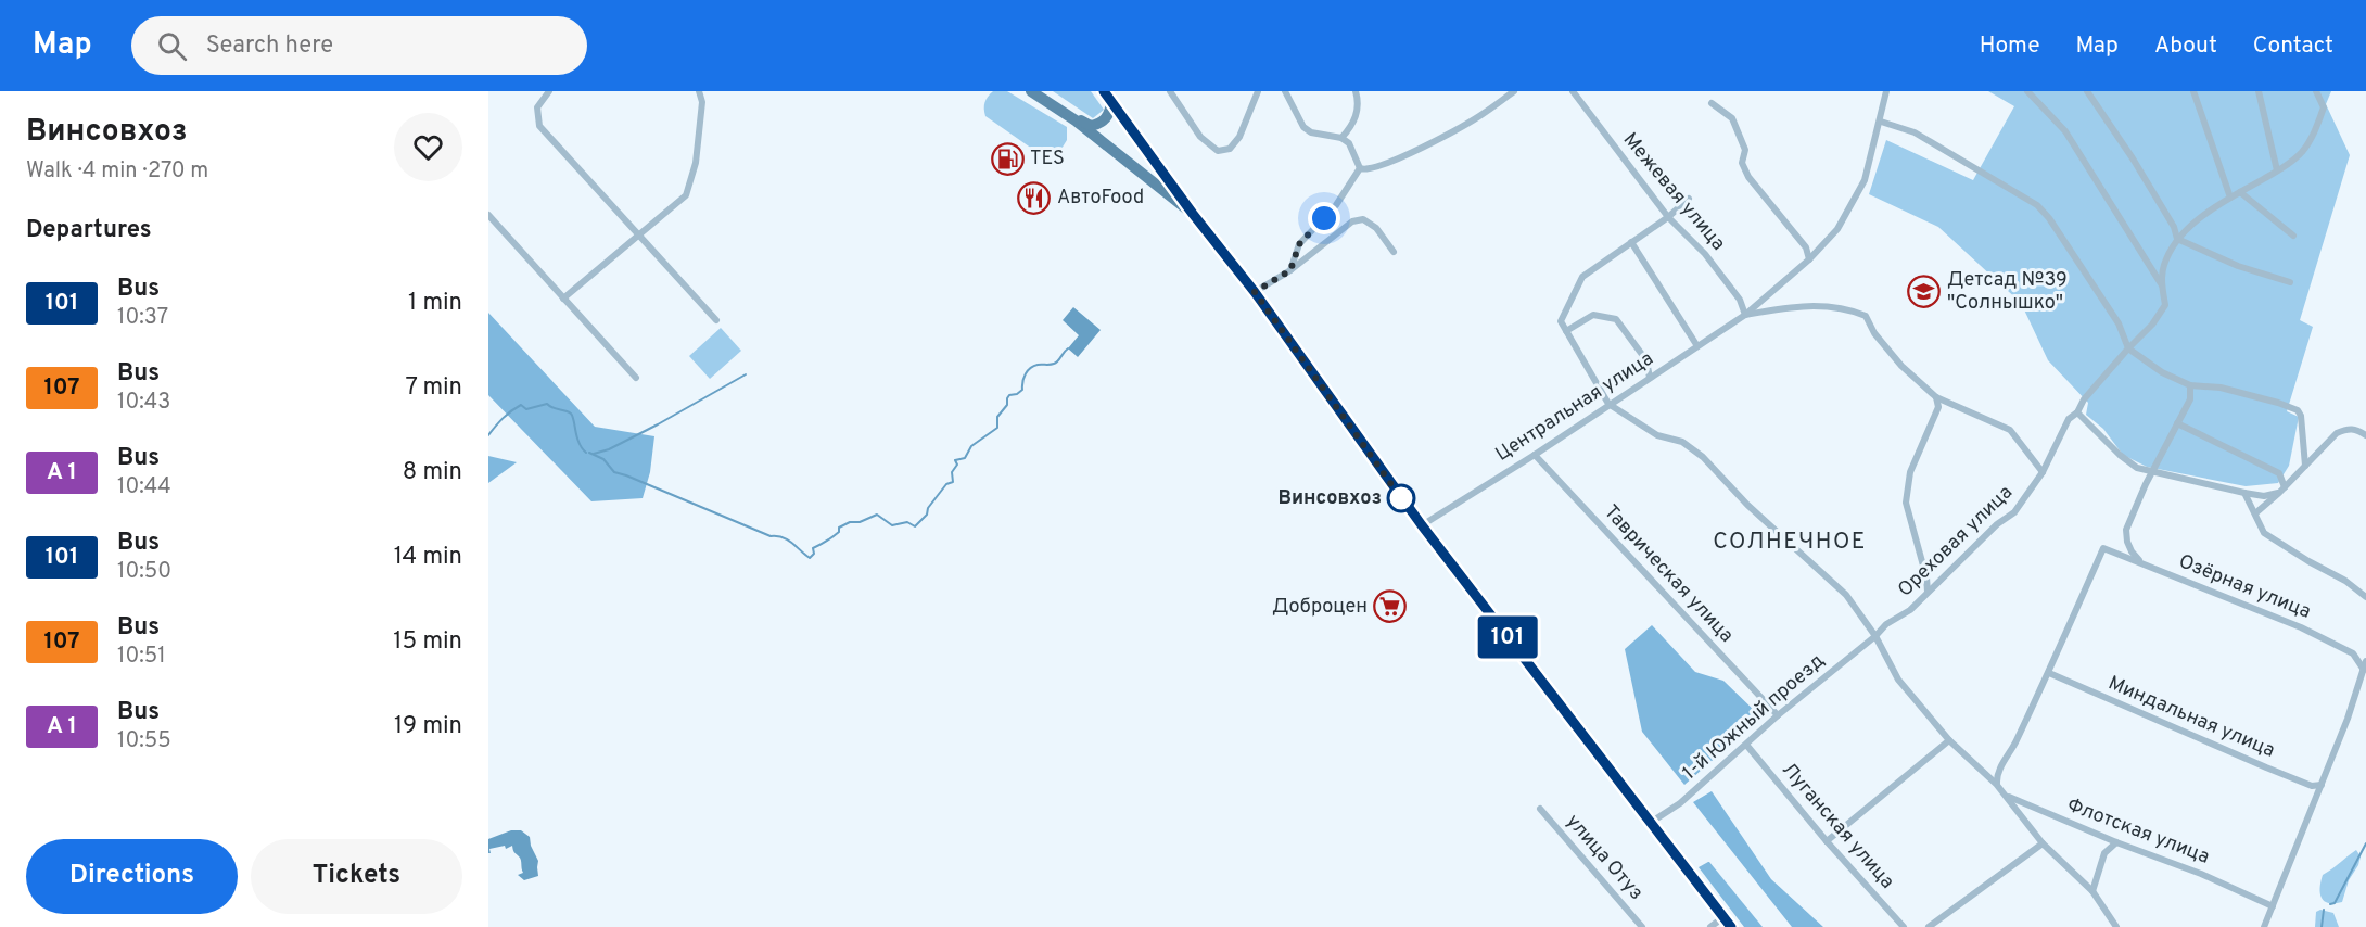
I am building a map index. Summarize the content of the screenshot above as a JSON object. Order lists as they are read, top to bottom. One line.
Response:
{"streets":{"street":["Межевая улица","Центральная улица","Ореховая улица","Таврическая улица","Озёрная улица","1-й Южный проезд","Миндальная улица","Луганская улица","Флотская улица","улица Отуз"]},"crossings":[["Межевая улица","Центральная улица"],["Центральная улица","Ореховая улица"],["Центральная улица","Таврическая улица"],["Ореховая улица","1-й Южный проезд"],["Таврическая улица","1-й Южный проезд"],["Озёрная улица","Миндальная улица"],["1-й Южный проезд","Луганская улица"]],"districts":["СОЛНЕЧНОЕ"],"places":{"fuel station":["TES"],"restaurant":["АвтоFood"],"school or university":["Детсад №39 \"Солнышко\""],"other":["Винсовхоз"],"supermarket":["Доброцен"]},"lines":["bus line 101"],"page":{"header":"Map","search":"Search here","nav":["Home","Map","About","Contact"],"heading":[["Винсовхоз","Walk · 4 min · 270 m"],"Departures"],"on_map":"101","list":[{"mark":"101","name":"Bus","note":"10:37","value":"1 min"},{"mark":"107","name":"Bus","note":"10:43","value":"7 min"},{"mark":"A 1","name":"Bus","note":"10:44","value":"8 min"},{"mark":"101","name":"Bus","note":"10:50","value":"14 min"},{"mark":"107","name":"Bus","note":"10:51","value":"15 min"},{"mark":"A 1","name":"Bus","note":"10:55","value":"19 min"}],"buttons":["Directions","Tickets"]}}
